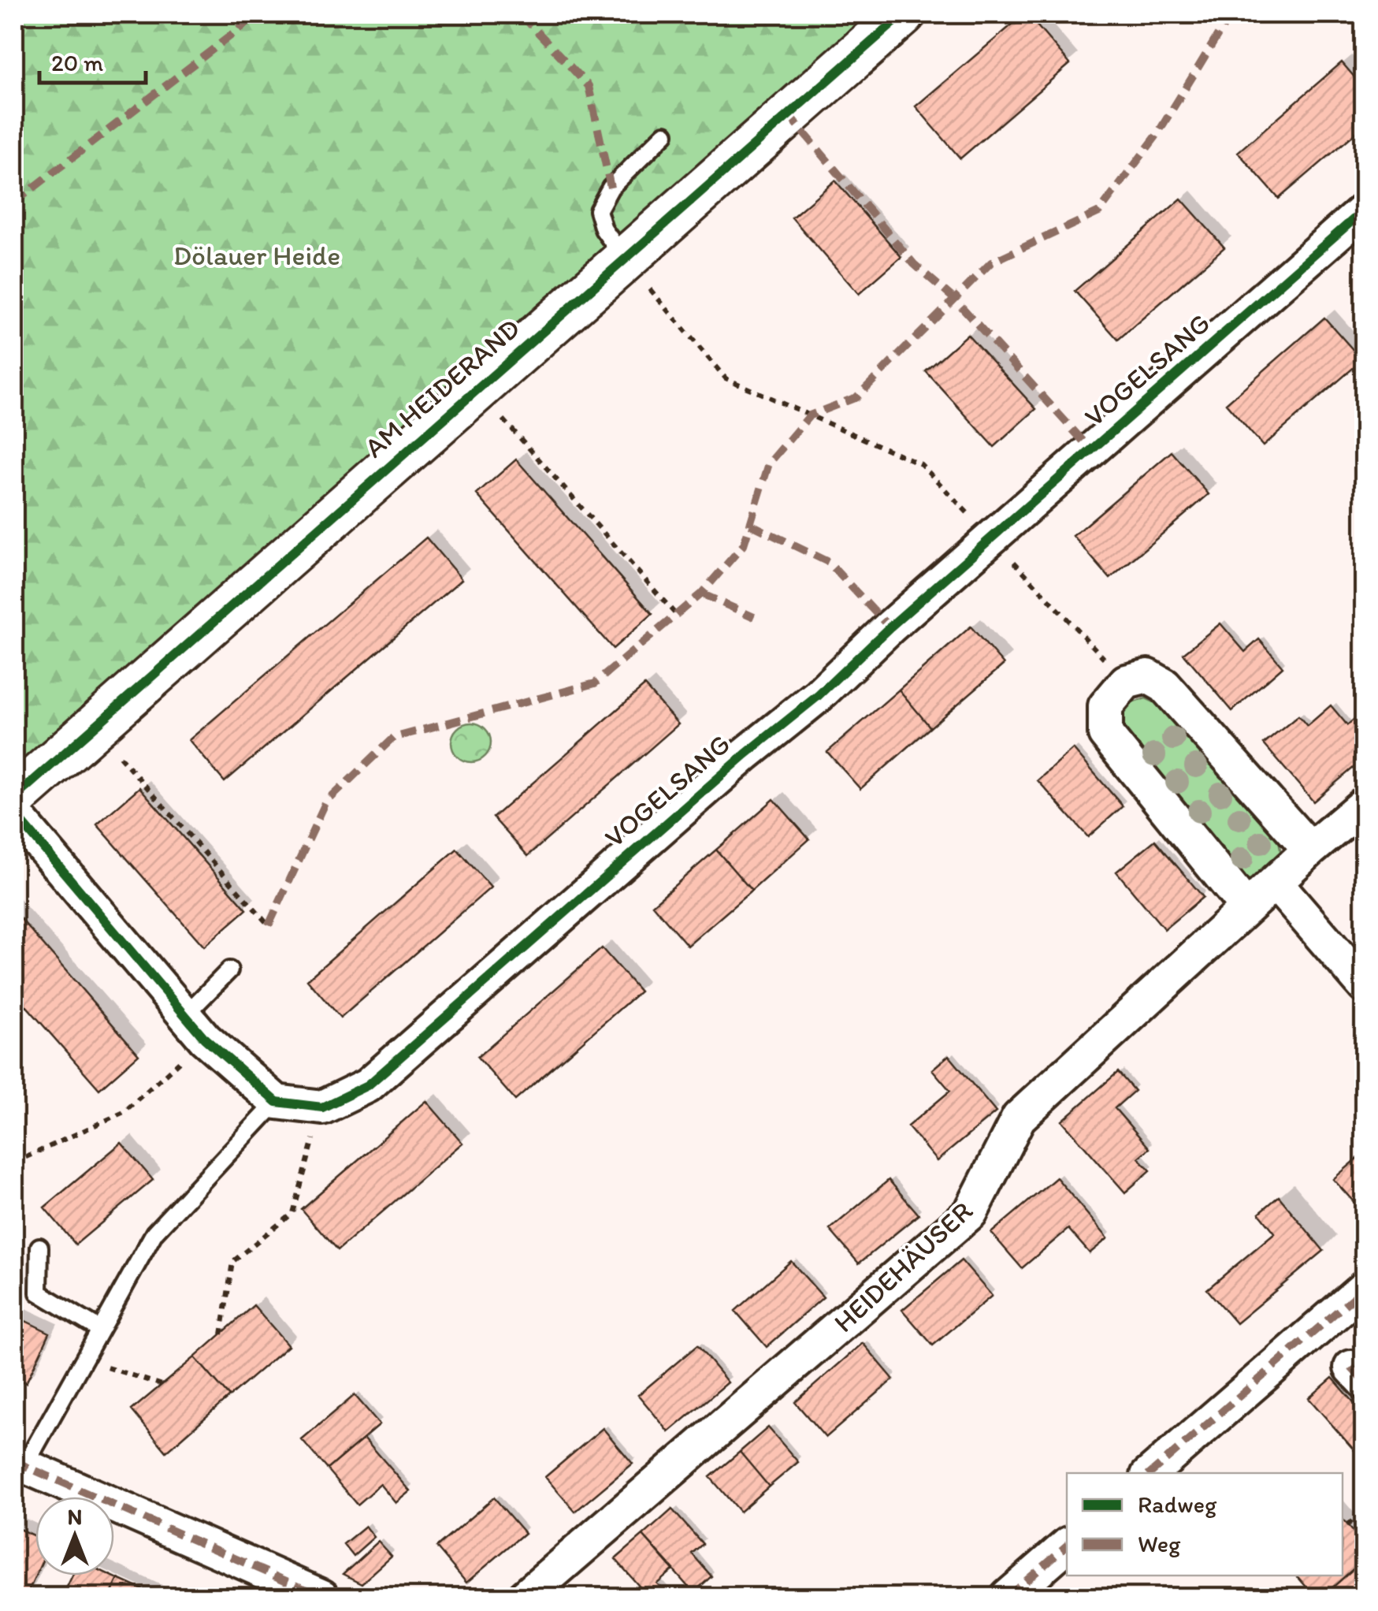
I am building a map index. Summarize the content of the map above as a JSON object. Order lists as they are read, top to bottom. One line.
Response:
{"streets":{"street":["VOGELSANG","AM HEIDERAND","HEIDEHÄUSER"]},"parks":["Dölauer Heide"],"legend":["Radweg","Weg"],"scale_bar":"20 m","north":"top"}
